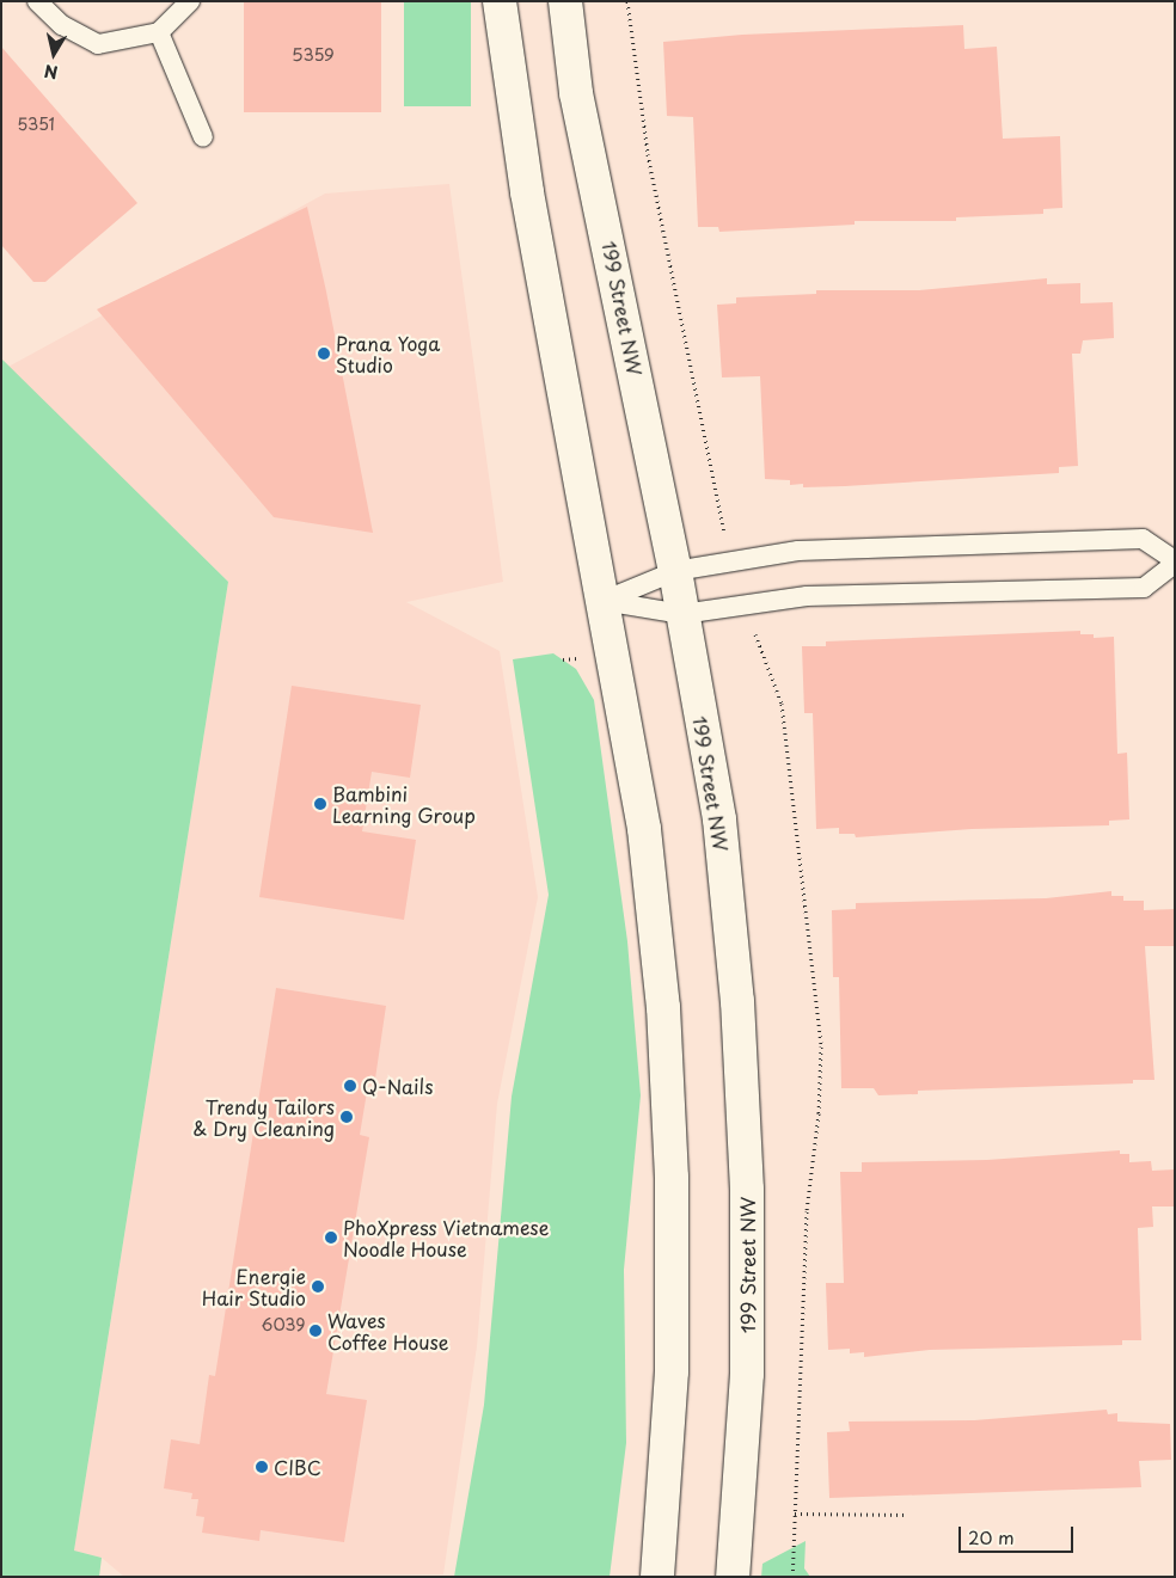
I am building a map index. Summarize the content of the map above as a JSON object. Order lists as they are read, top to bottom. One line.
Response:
{"streets":{"main road":["199 Street NW"]},"places":["Prana Yoga Studio","Bambini Learning Group","Q-Nails","Trendy Tailors & Dry Cleaning","PhoXpress Vietnamese Noodle House","Energie Hair Studio","Waves Coffee House","CIBC"],"house_numbers":["5359","5351","6039"],"scale_bar":"20 m","north":"bottom"}
